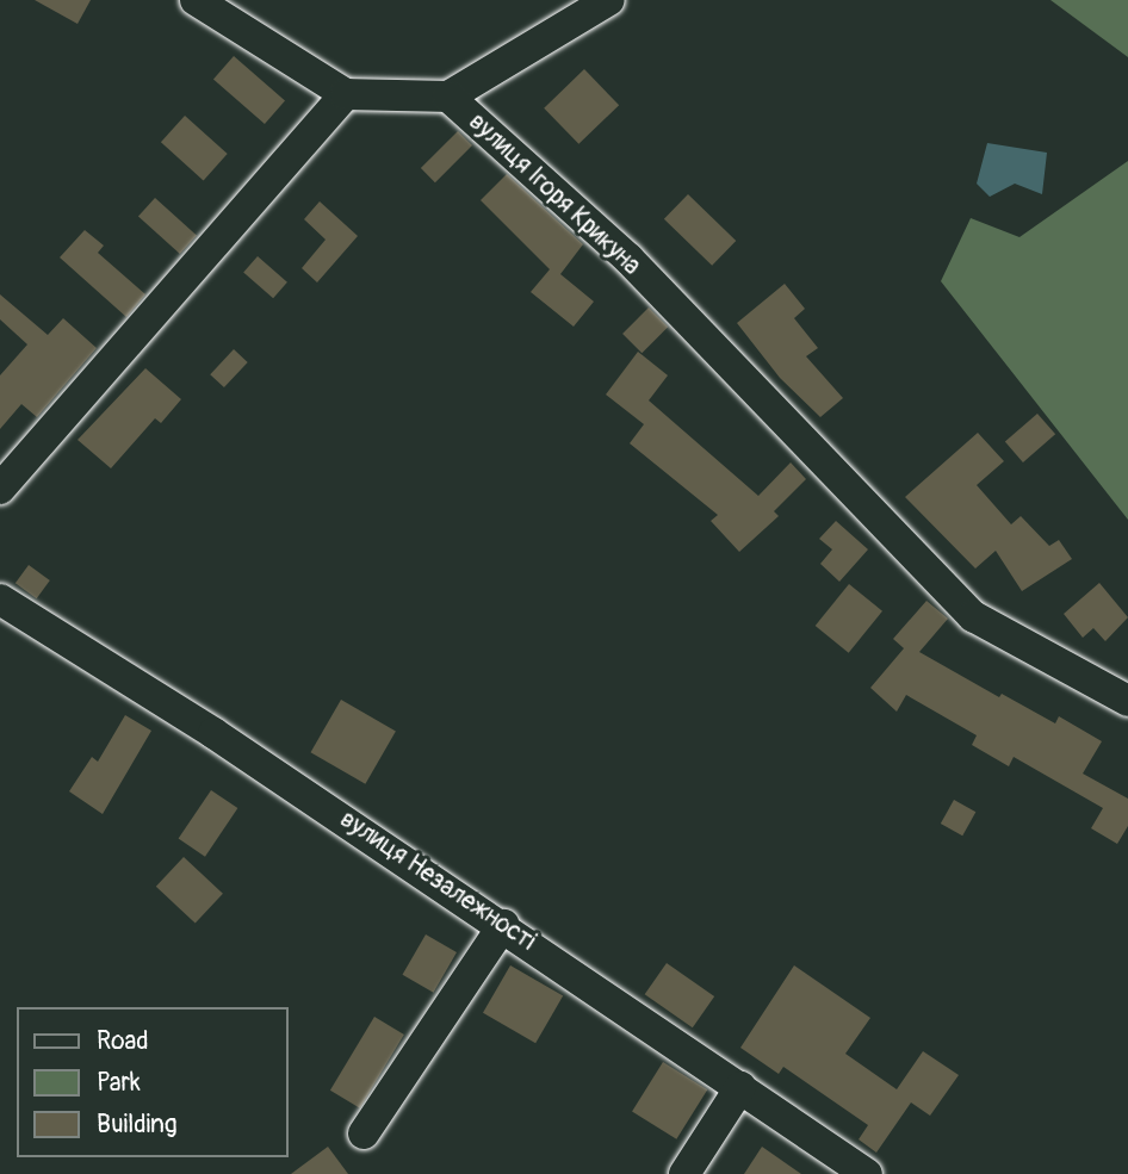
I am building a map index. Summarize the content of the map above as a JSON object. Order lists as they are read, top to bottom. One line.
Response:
{"streets":{"street":["вулиця Ігоря Крикуна","вулиця Незалежності"]},"legend":["Road","Park","Building"]}
